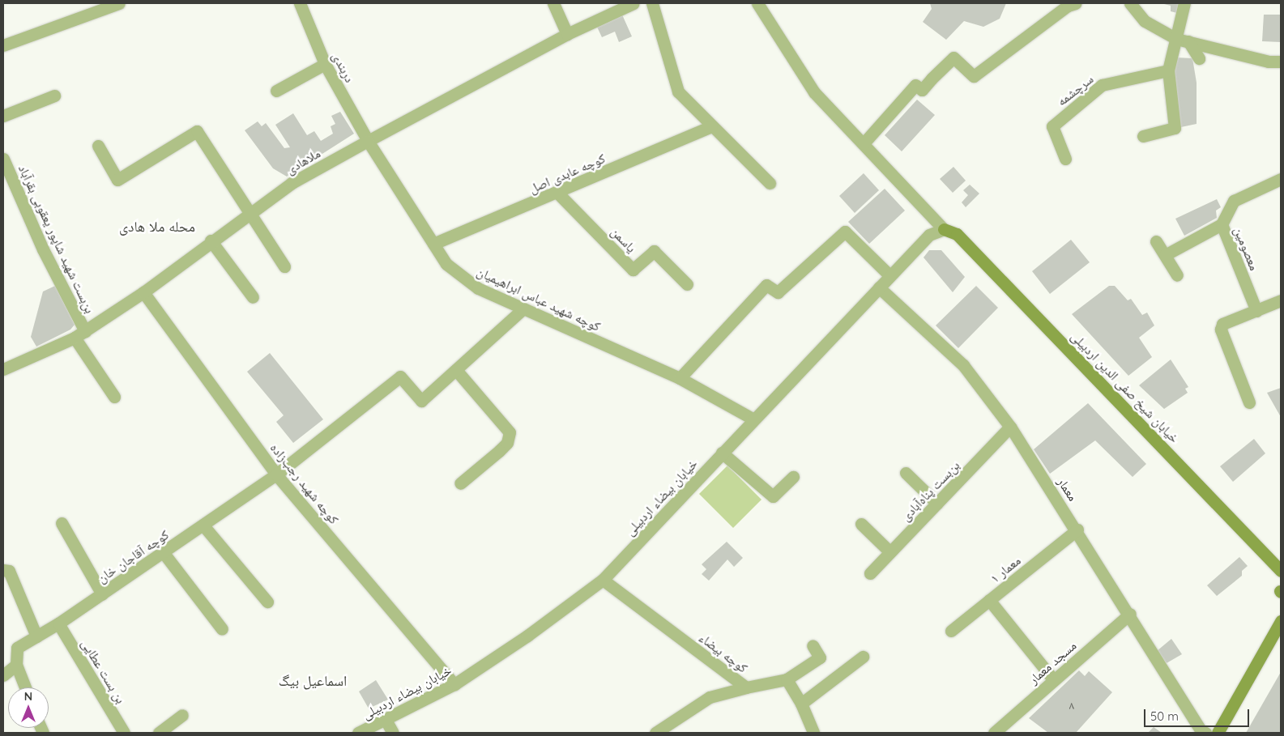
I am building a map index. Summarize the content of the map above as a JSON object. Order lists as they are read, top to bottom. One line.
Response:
{"streets":{"main road":["خیابان شیخ صفی الدین اردبیلی"],"street":["دربندی","سرچشمه","ملاهادی","کوچه عابدی اصل","بن‌بست شهید شاپور یعقوبی بقرآباد","یاسمن","معصومین","کوچه شهید عباس ابراهیمیان","کوچه شهید رجب‌زاده","معمار","بن‌بست پناه‌آبادی","خیابان بیضاء اردبیلی","کوچه آقاجان خان","معمار ۱","کوچه بیضاء","مسجد معمار","بن بست عطایی"]},"crossings":[["دربندی","ملاهادی"],["دربندی","کوچه شهید عباس ابراهیمیان"],["ملاهادی","بن‌بست شهید شاپور یعقوبی بقرآباد"],["ملاهادی","کوچه شهید عباس ابراهیمیان"],["ملاهادی","کوچه شهید رجب‌زاده"],["کوچه عابدی اصل","یاسمن"],["کوچه عابدی اصل","کوچه شهید عباس ابراهیمیان"],["کوچه شهید عباس ابراهیمیان","خیابان بیضاء اردبیلی"],["خیابان شیخ صفی الدین اردبیلی","خیابان بیضاء اردبیلی"],["کوچه شهید رجب‌زاده","خیابان بیضاء اردبیلی"],["کوچه شهید رجب‌زاده","کوچه آقاجان خان"],["معمار","بن‌بست پناه‌آبادی"],["معمار","خیابان بیضاء اردبیلی"],["معمار","معمار ۱"],["معمار","مسجد معمار"],["خیابان بیضاء اردبیلی","کوچه بیضاء"],["کوچه آقاجان خان","بن بست عطایی"]],"districts":["محله ملا هادی","اسماعیل بیگ"],"house_numbers":["۸"],"scale_bar":"50 m","north":"top"}
